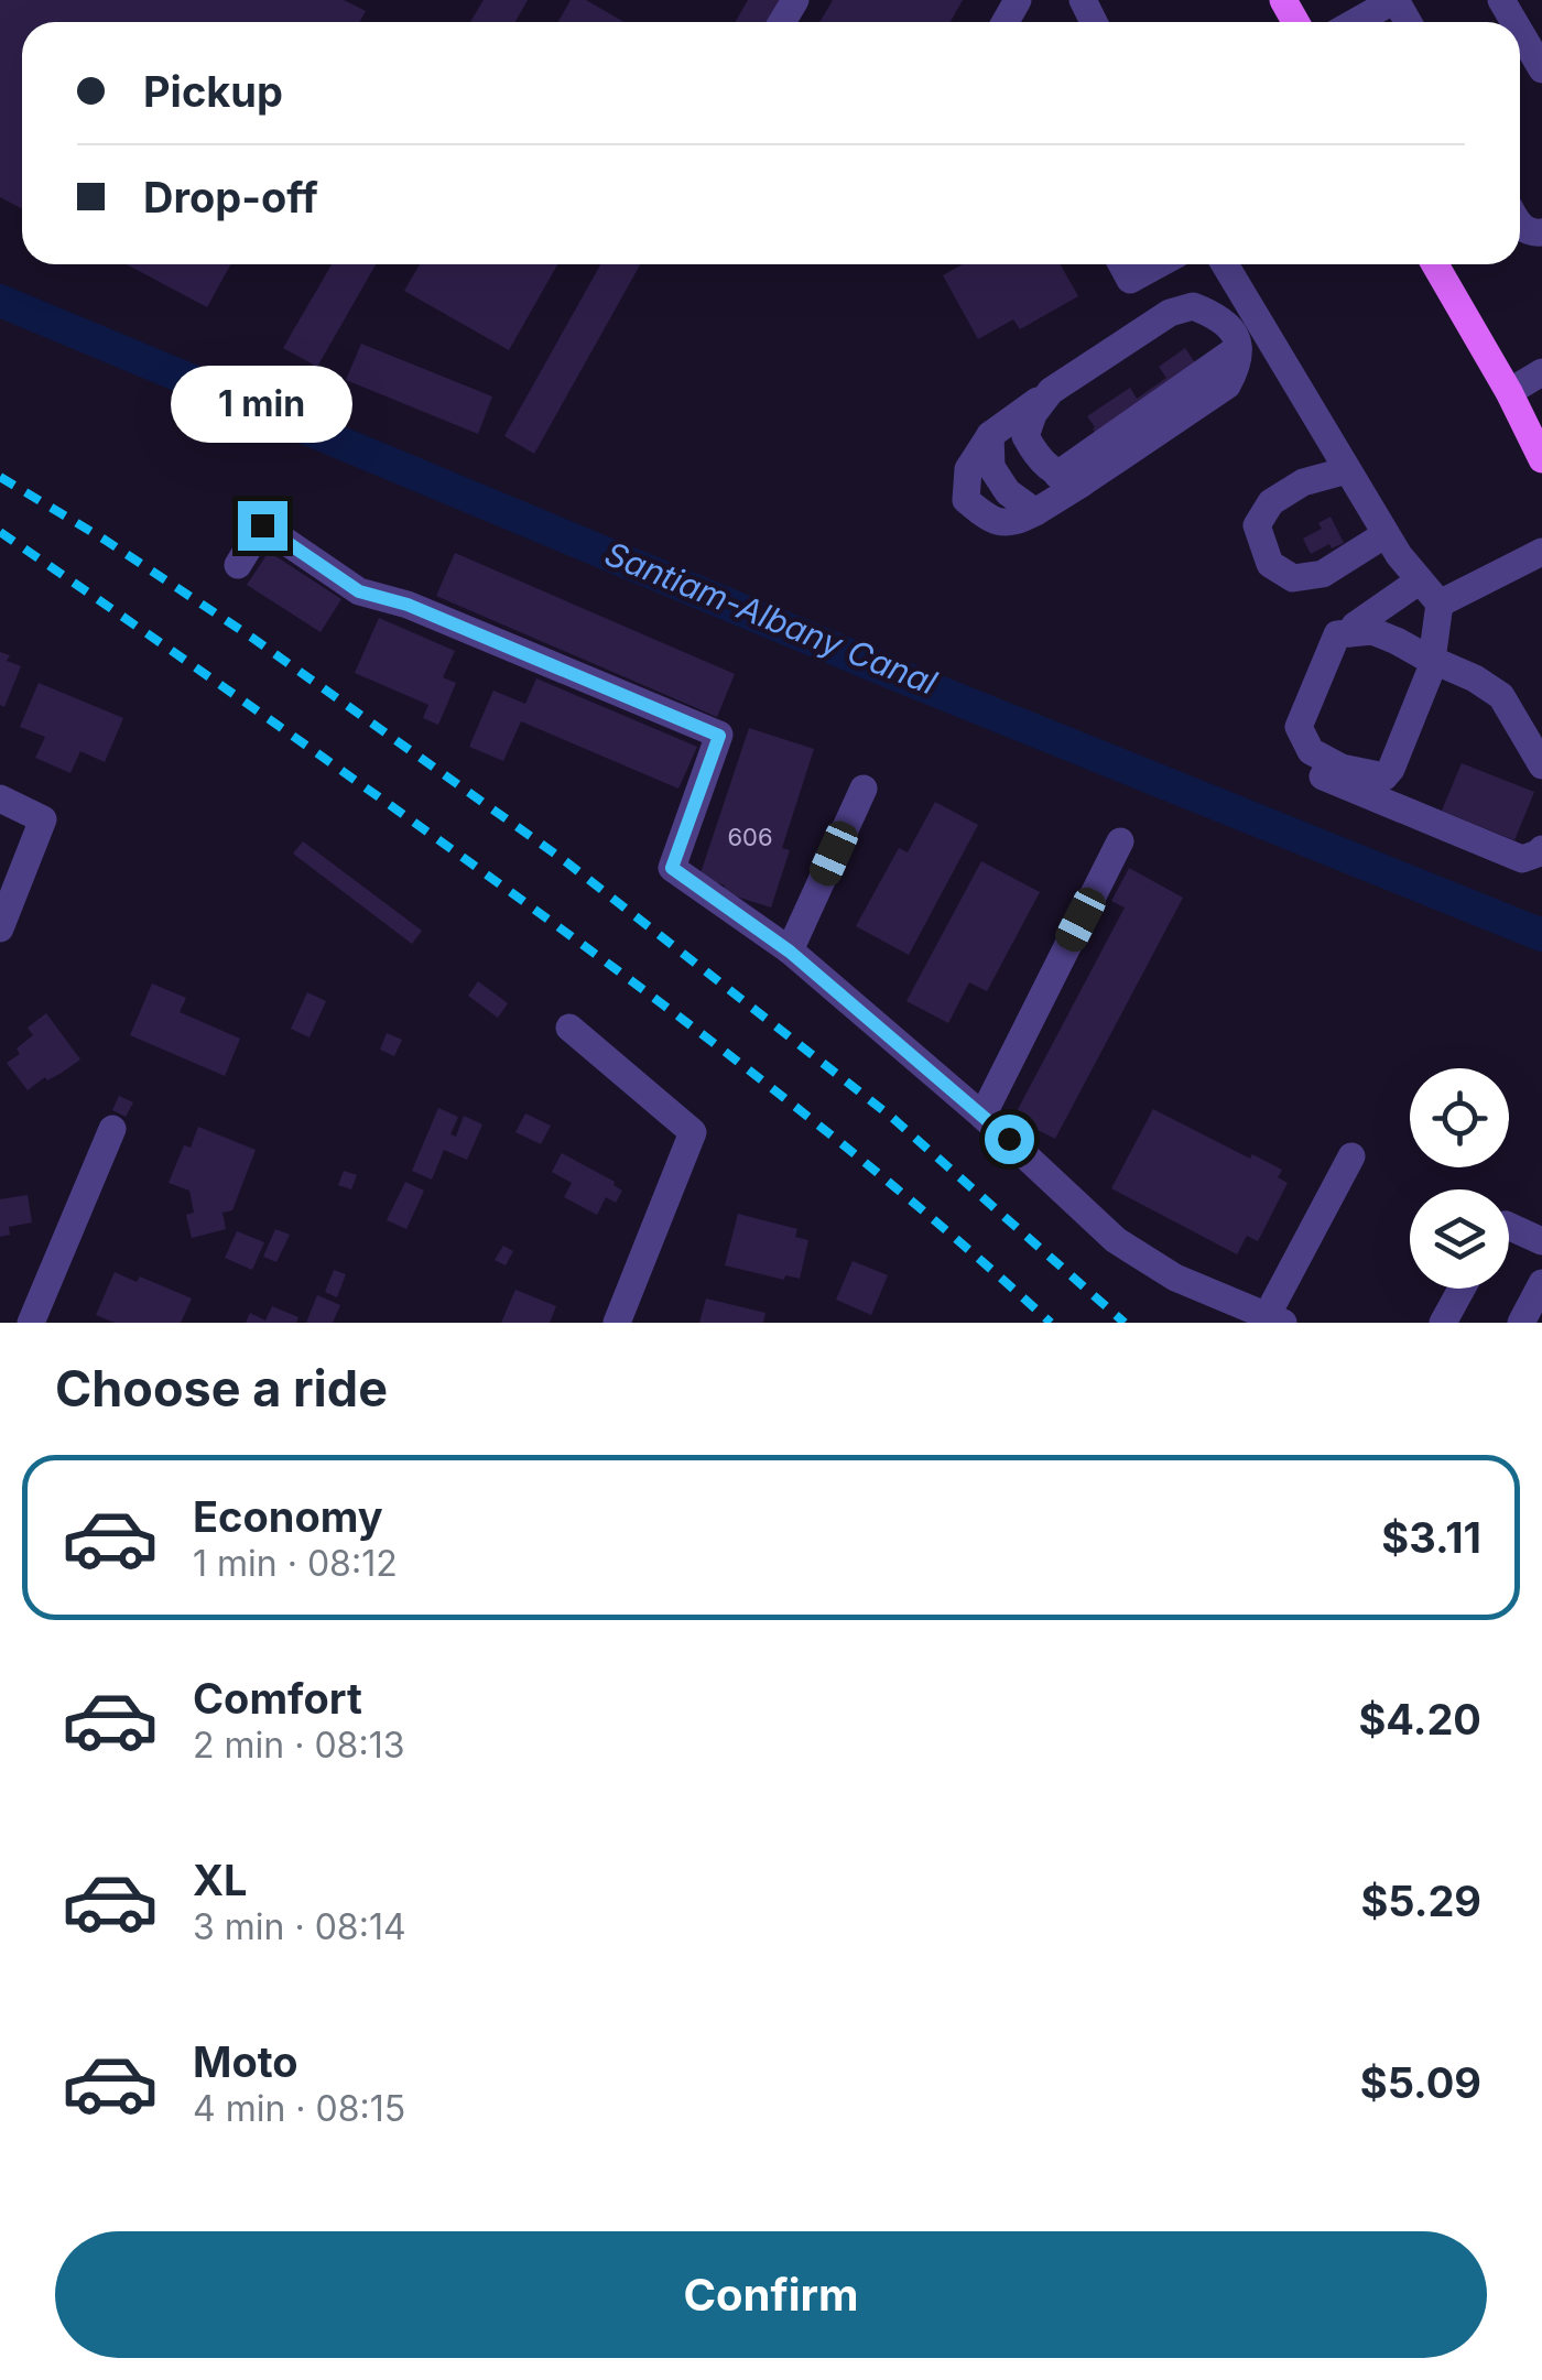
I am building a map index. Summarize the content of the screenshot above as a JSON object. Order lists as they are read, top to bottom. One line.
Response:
{"water":["Santiam-Albany Canal"],"house_numbers":["606"],"page":{"banner":["Pickup","Drop-off"],"bubble":"1 min","heading":"Choose a ride","list":[{"name":"Economy","note":"1 min · 08:12","value":"$3.11"},{"name":"Comfort","note":"2 min · 08:13","value":"$4.20"},{"name":"XL","note":"3 min · 08:14","value":"$5.29"},{"name":"Moto","note":"4 min · 08:15","value":"$5.09"}],"buttons":"Confirm"}}
